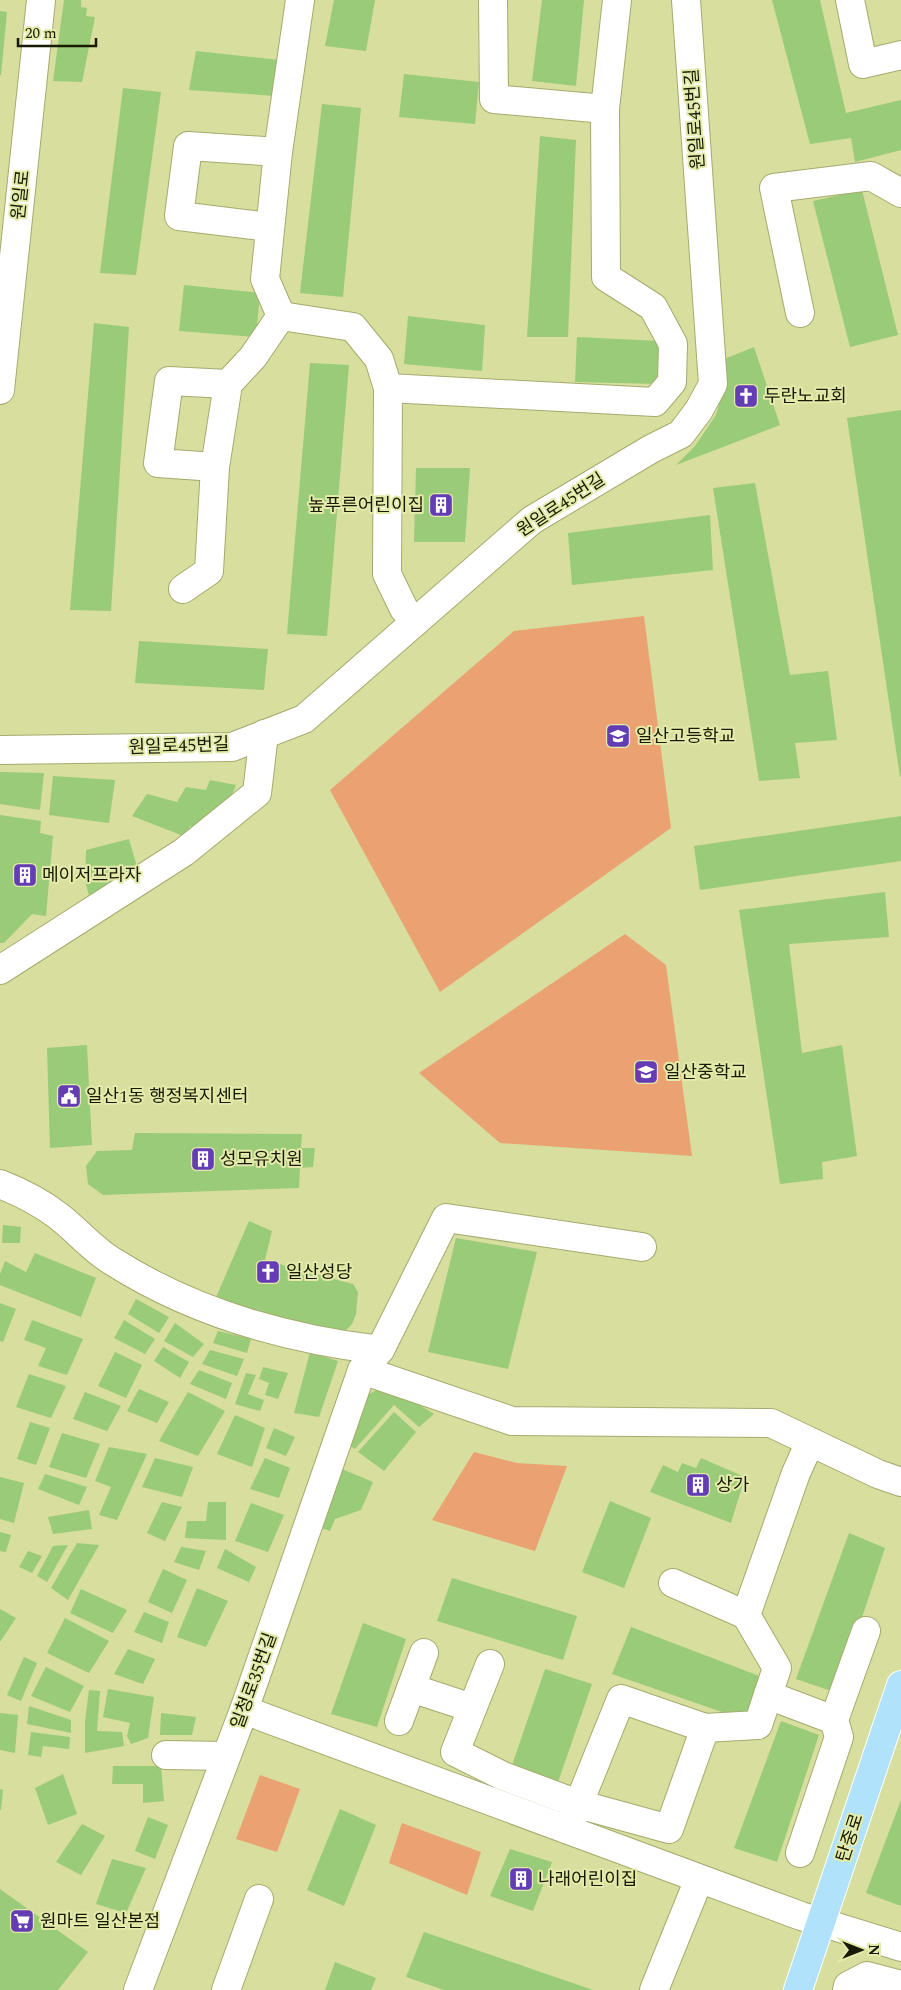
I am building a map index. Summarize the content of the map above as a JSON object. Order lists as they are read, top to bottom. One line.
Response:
{"streets":{"main road":["탄중로"],"street":["원일로45번길","원일로","일청로35번길"]},"places":{"church":["두란노교회","일산성당"],"building":["높푸른어린이집","메이저프라자","성모유치원","상가","나래어린이집"],"school or university":["일산고등학교","일산중학교"],"public building":["일산1동 행정복지센터"],"supermarket":["원마트 일산본점"]},"scale_bar":"20 m","north":"right"}
